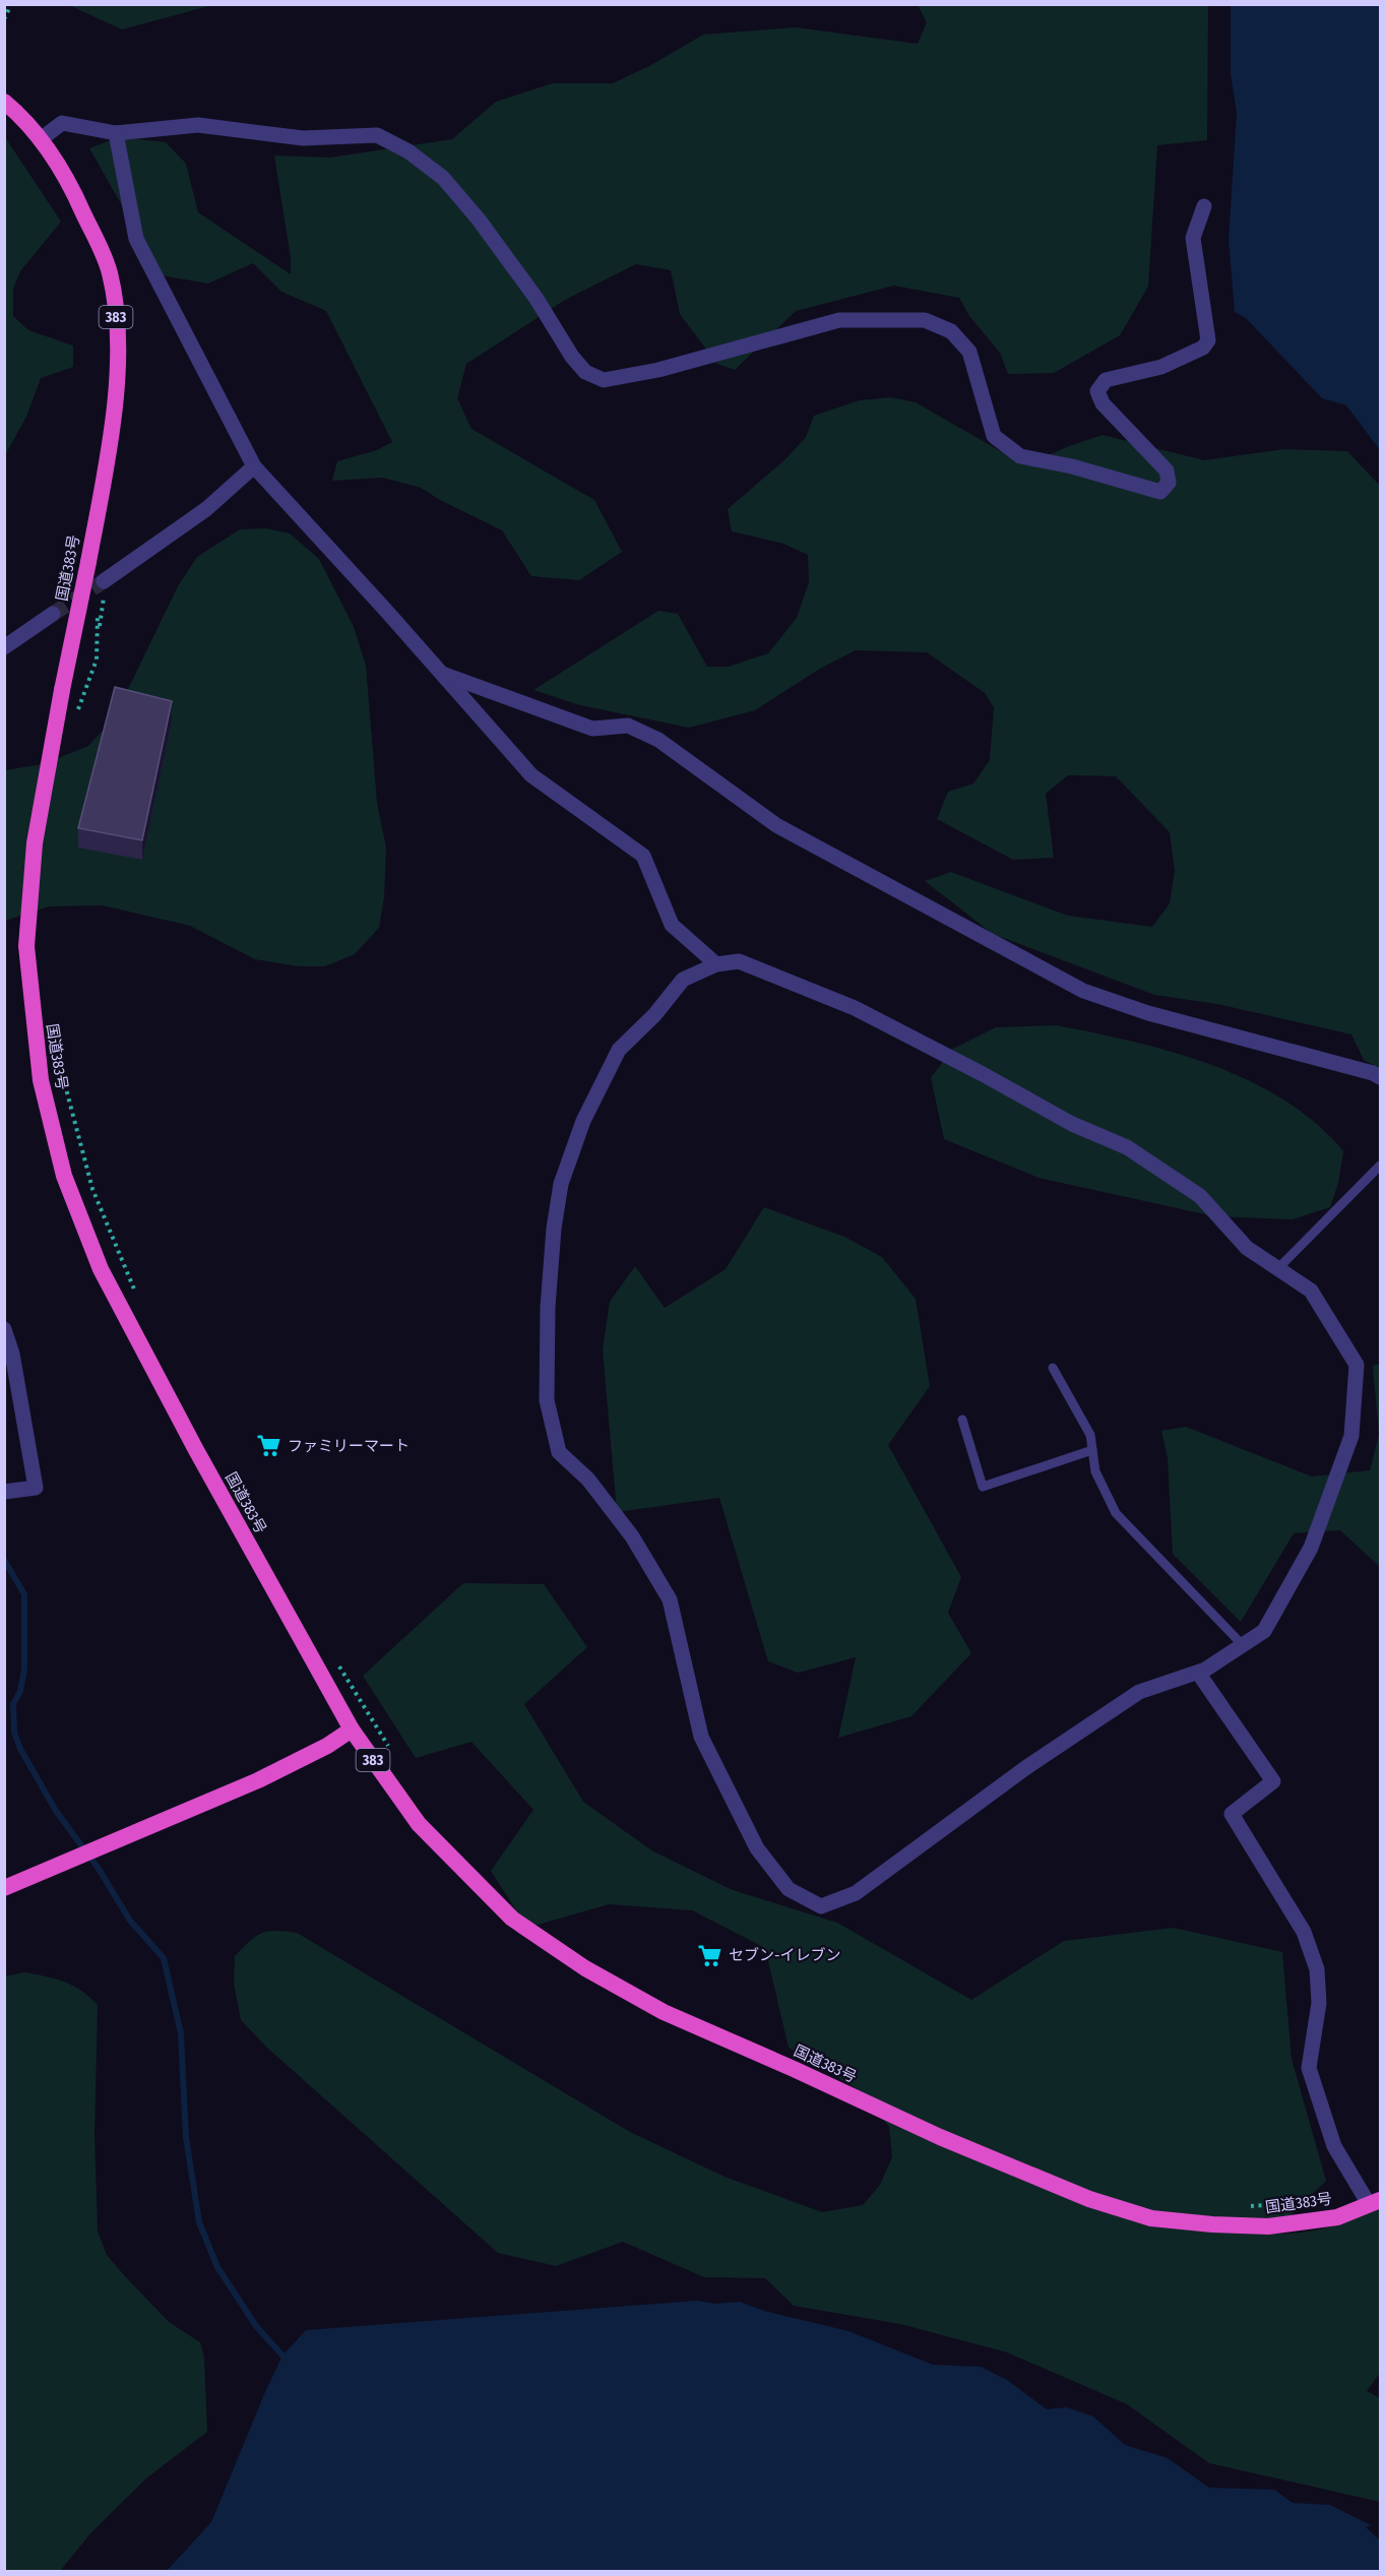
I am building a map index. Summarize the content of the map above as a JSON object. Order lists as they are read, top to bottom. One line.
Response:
{"streets":{"highway":["383","国道383号"]},"crossings":[["383","国道383号"]],"places":{"supermarket":["ファミリーマート","セブン-イレブン"]}}
